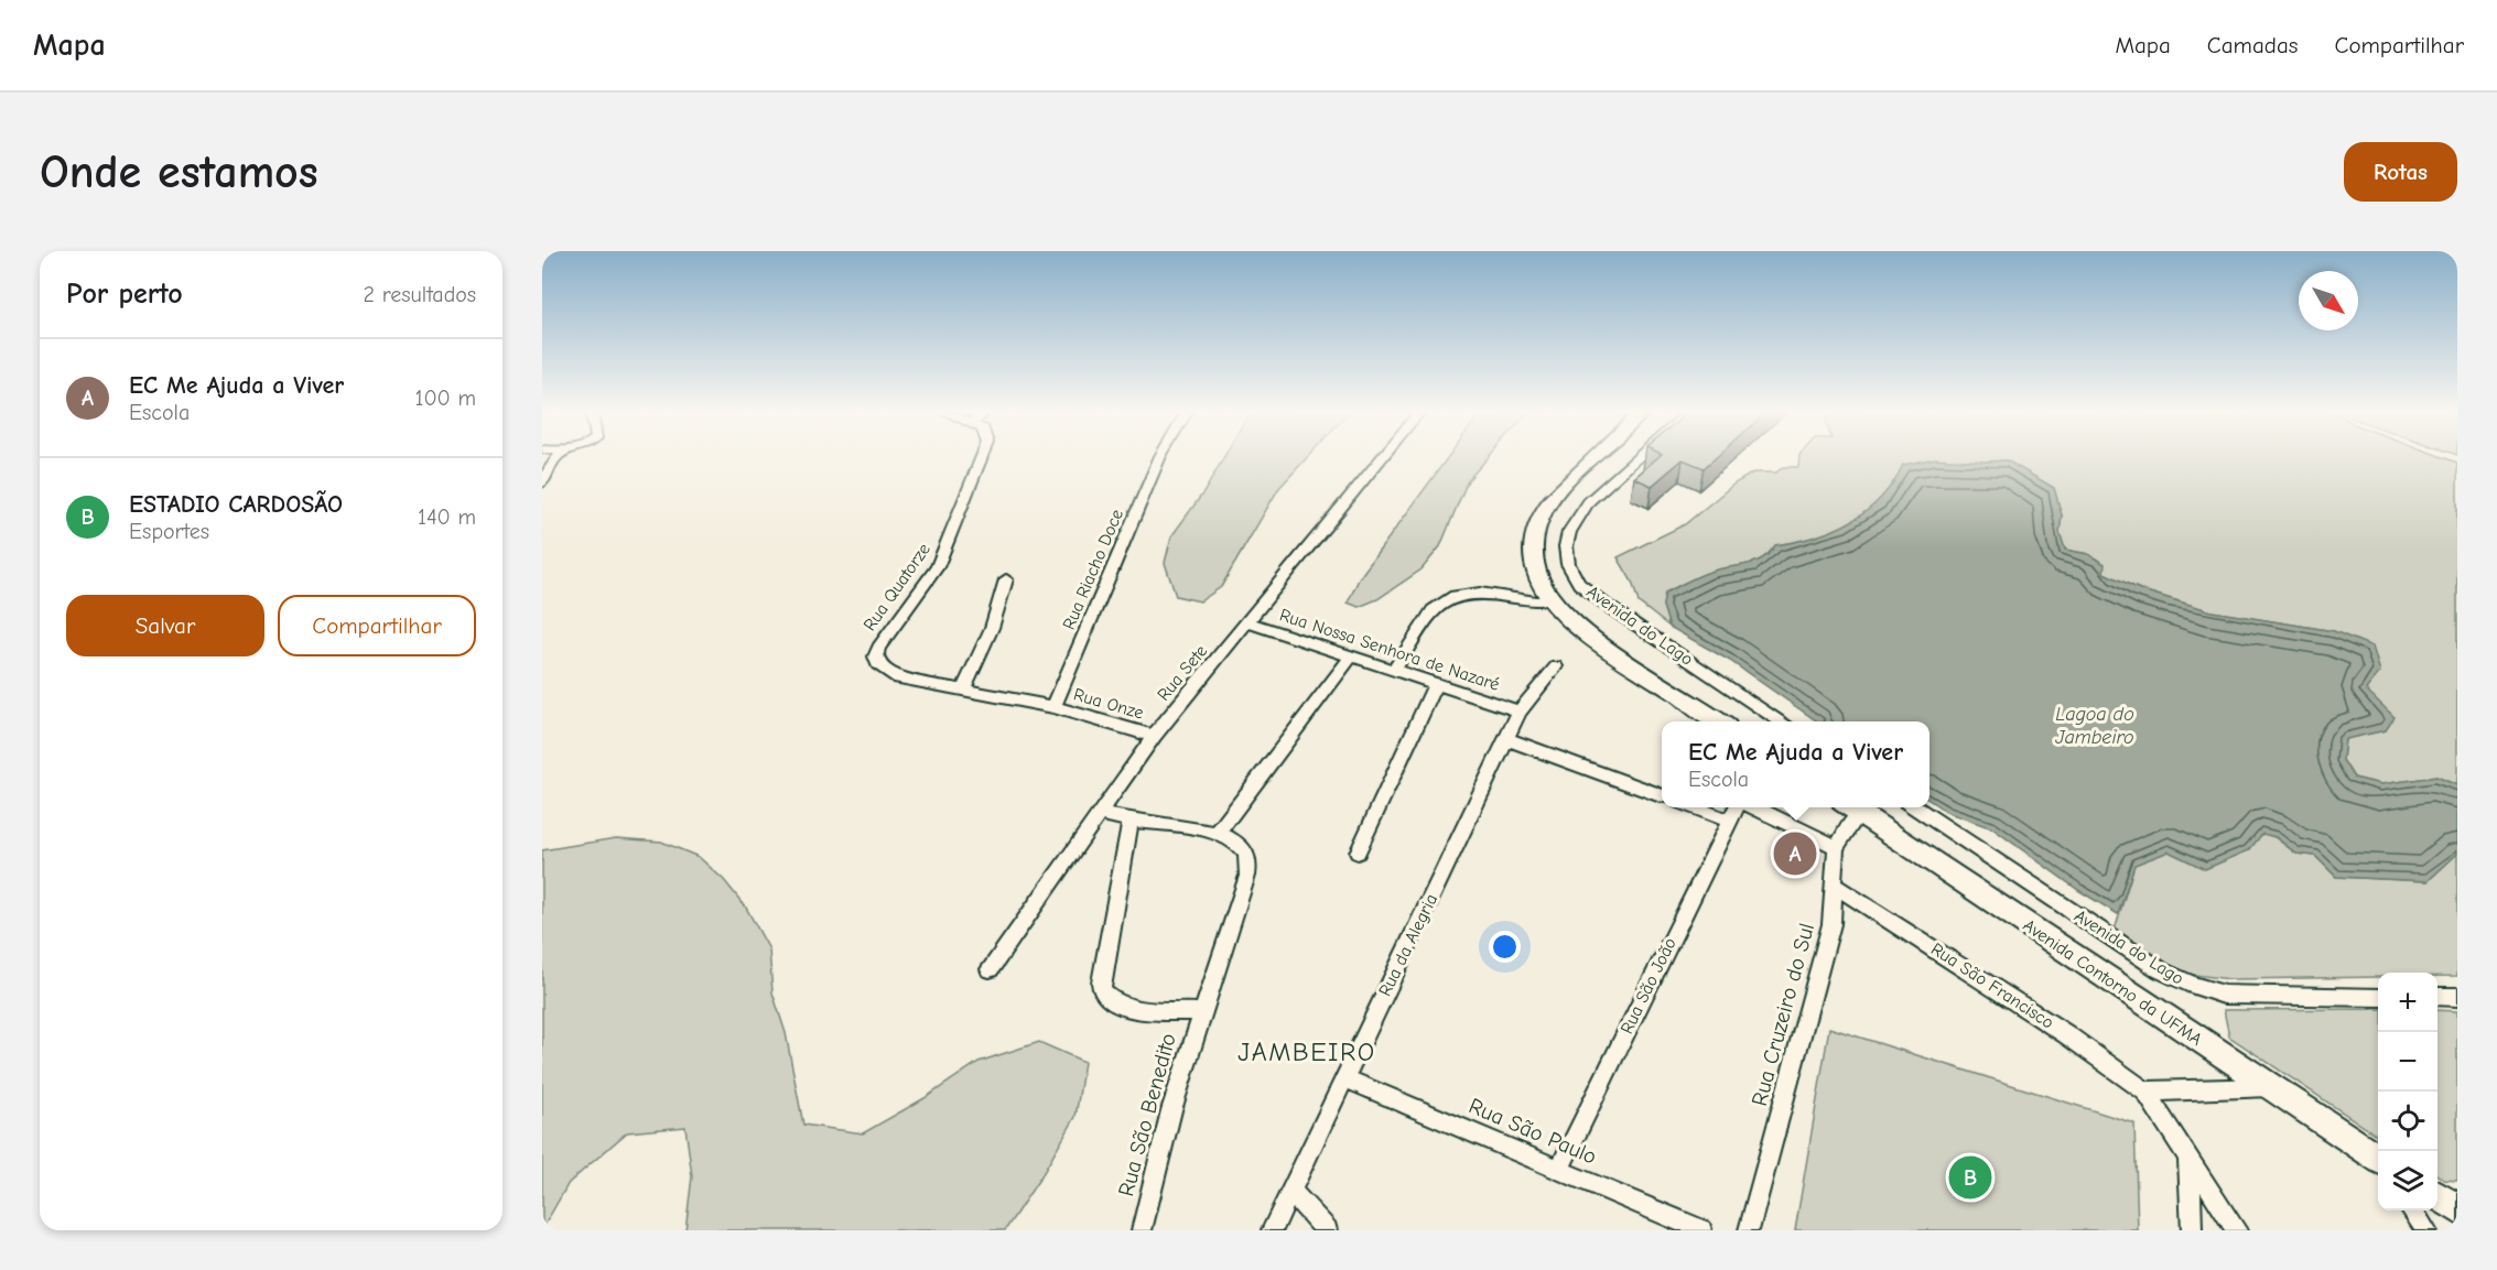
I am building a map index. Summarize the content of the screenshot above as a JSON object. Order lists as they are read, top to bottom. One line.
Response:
{"streets":{"main road":["Avenida Contorno da UFMA"],"street":["Rua Riacho Doce","Rua Quatorze","Avenida do Lago","Rua Nossa Senhora de Nazaré","Rua Sete","Rua Onze","Rua da Alegria","Rua São João","Rua São Francisco","Rua Cruzeiro do Sul","Rua São Benedito","Rua São Paulo"]},"crossings":[["Rua Riacho Doce","Rua Onze"],["Rua Quatorze","Rua Onze"],["Rua Nossa Senhora de Nazaré","Rua Sete"],["Rua Nossa Senhora de Nazaré","Rua da Alegria"],["Rua Sete","Rua Onze"],["Rua da Alegria","Rua São Paulo"],["Avenida Contorno da UFMA","Rua Cruzeiro do Sul"],["Rua São João","Rua São Paulo"],["Rua São Francisco","Rua Cruzeiro do Sul"]],"districts":["JAMBEIRO"],"water":["Lagoa do Jambeiro"],"north":"bottom right","page":{"header":"Mapa","nav":["Mapa","Camadas","Compartilhar"],"buttons":["Rotas",["Salvar","Compartilhar"]],"title":"Onde estamos","heading":["Por perto","2 resultados"],"list":[{"mark":"A","name":"EC Me Ajuda a Viver","note":"Escola","value":"100 m"},{"mark":"B","name":"ESTADIO CARDOSÃO","note":"Esportes","value":"140 m"}],"popup":["EC Me Ajuda a Viver","Escola"],"pins":["A","B"],"map_buttons":["+","−"]}}
